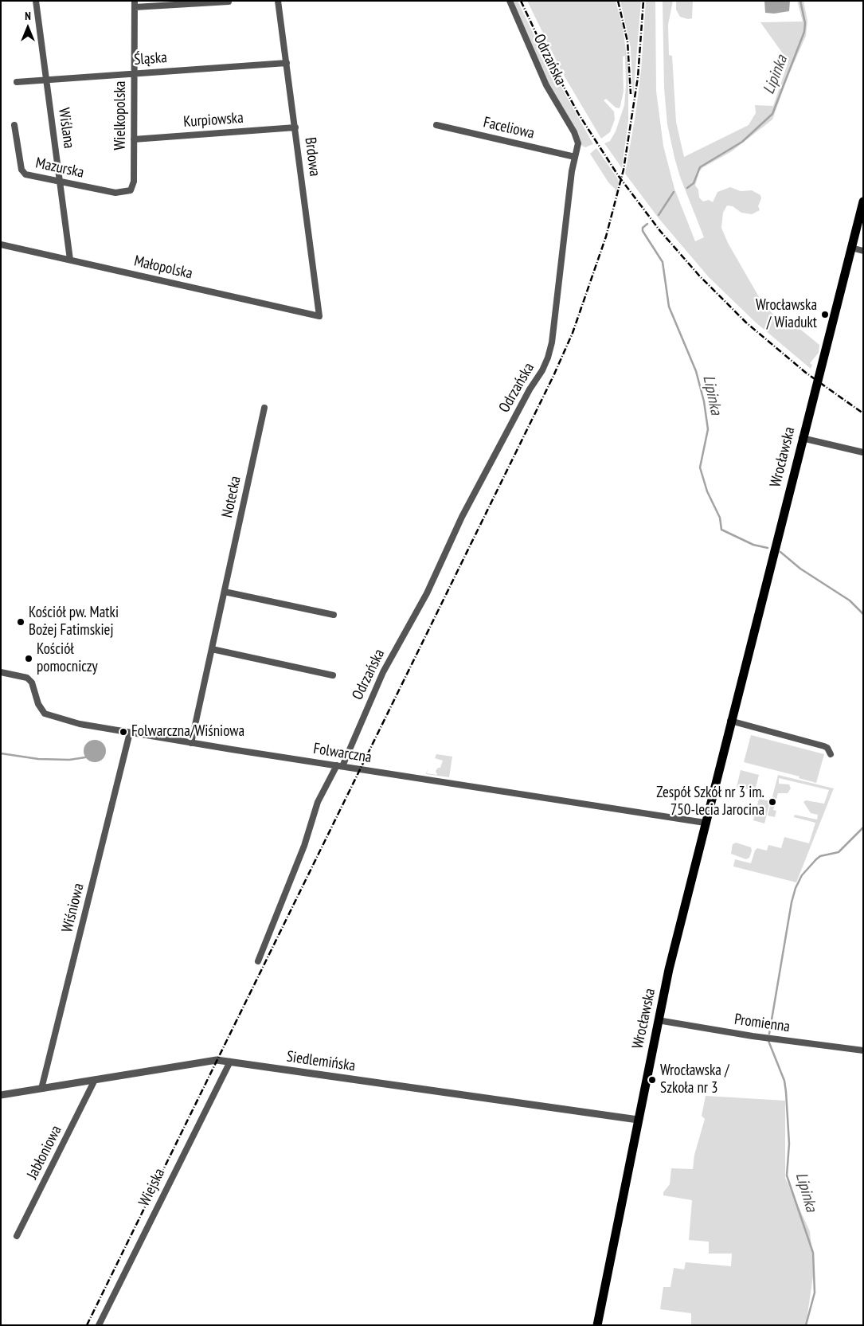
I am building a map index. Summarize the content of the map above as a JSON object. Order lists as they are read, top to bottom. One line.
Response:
{"streets":{"main road":["Wrocławska"],"street":["Śląska","Odrzańska","Wielkopolska","Kurpiowska","Wiślana","Faceliowa","Brdowa","Mazurska","Małopolska","Notecka","Folwarczna","Wiśniowa","Promienna","Siedlemińska","Jabłoniowa","Wiejska"]},"crossings":[["Śląska","Wielkopolska"],["Śląska","Wiślana"],["Śląska","Brdowa"],["Odrzańska","Faceliowa"],["Odrzańska","Folwarczna"],["Wielkopolska","Kurpiowska"],["Wielkopolska","Mazurska"],["Kurpiowska","Brdowa"],["Wiślana","Mazurska"],["Wiślana","Małopolska"],["Brdowa","Małopolska"],["Wrocławska","Folwarczna"],["Wrocławska","Promienna"],["Wrocławska","Siedlemińska"],["Notecka","Folwarczna"],["Folwarczna","Wiśniowa"],["Wiśniowa","Siedlemińska"],["Siedlemińska","Jabłoniowa"],["Siedlemińska","Wiejska"]],"water":["Lipinka"],"places":["Wrocławska / Wiadukt","Kościół pw. Matki Bożej Fatimskiej","Kościół pomocniczy","Folwarczna/Wiśniowa","Zespół Szkół nr 3 im. 750-lecia Jarocina","Wrocławska / Szkoła nr 3"],"north":"top"}
